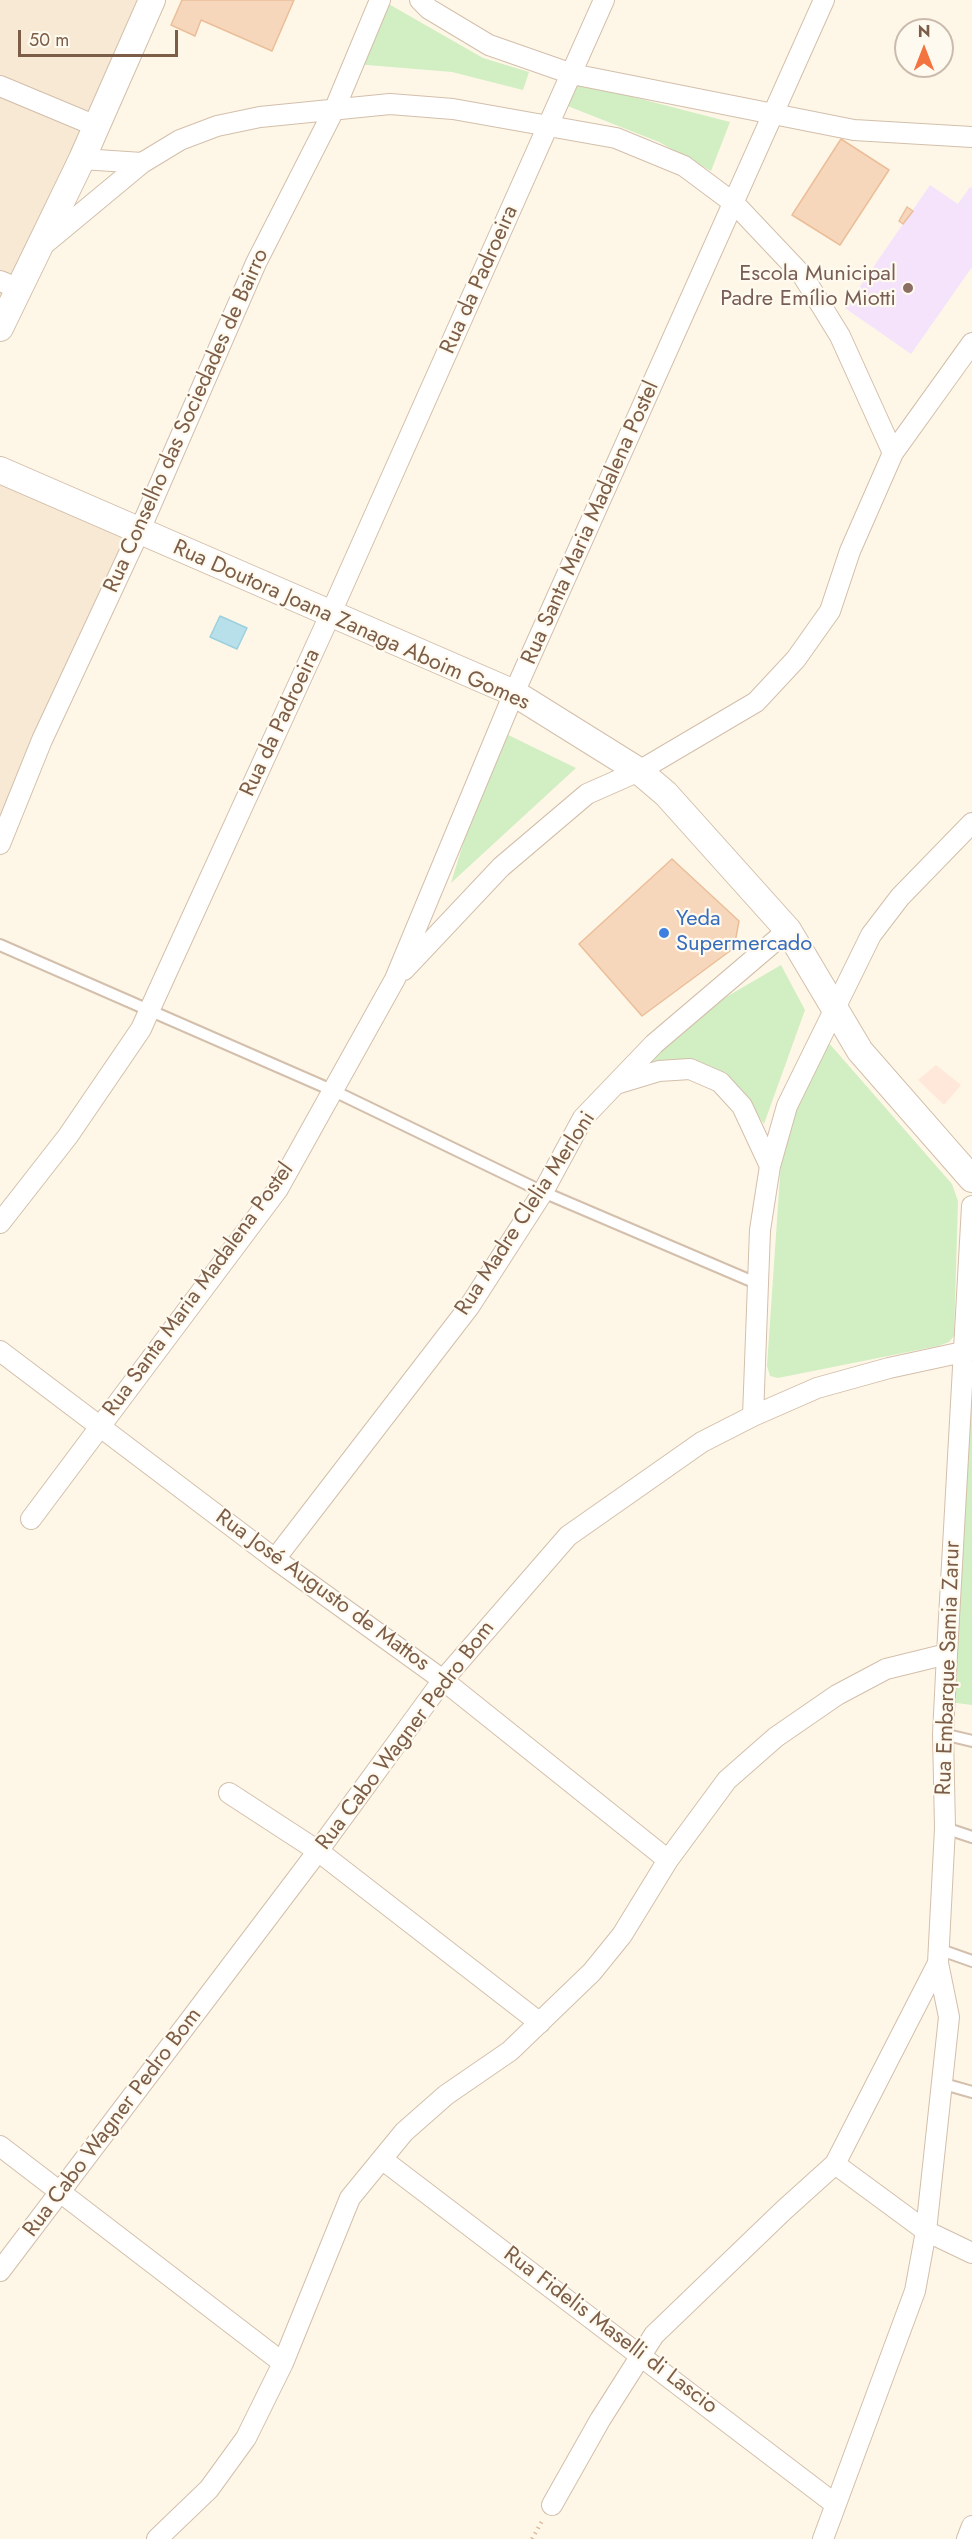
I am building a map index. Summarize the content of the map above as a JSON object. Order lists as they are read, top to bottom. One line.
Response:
{"streets":{"street":["Rua da Padroeira","Rua Conselho das Sociedades de Bairro","Rua Santa Maria Madalena Postel","Rua Doutora Joana Zanaga Aboim Gomes","Rua Madre Clelia Merloni","Rua José Augusto de Mattos","Rua Embarque Samia Zarur","Rua Cabo Wagner Pedro Bom","Rua Fidelis Maselli di Lascio"]},"crossings":[["Rua da Padroeira","Rua Doutora Joana Zanaga Aboim Gomes"],["Rua Conselho das Sociedades de Bairro","Rua Doutora Joana Zanaga Aboim Gomes"],["Rua Santa Maria Madalena Postel","Rua Doutora Joana Zanaga Aboim Gomes"],["Rua Santa Maria Madalena Postel","Rua José Augusto de Mattos"],["Rua Doutora Joana Zanaga Aboim Gomes","Rua Madre Clelia Merloni"],["Rua Madre Clelia Merloni","Rua José Augusto de Mattos"],["Rua José Augusto de Mattos","Rua Cabo Wagner Pedro Bom"],["Rua Embarque Samia Zarur","Rua Cabo Wagner Pedro Bom"]],"places":["Escola Municipal Padre Emílio Miotti","Yeda Supermercado"],"scale_bar":"50 m","north":"top"}
